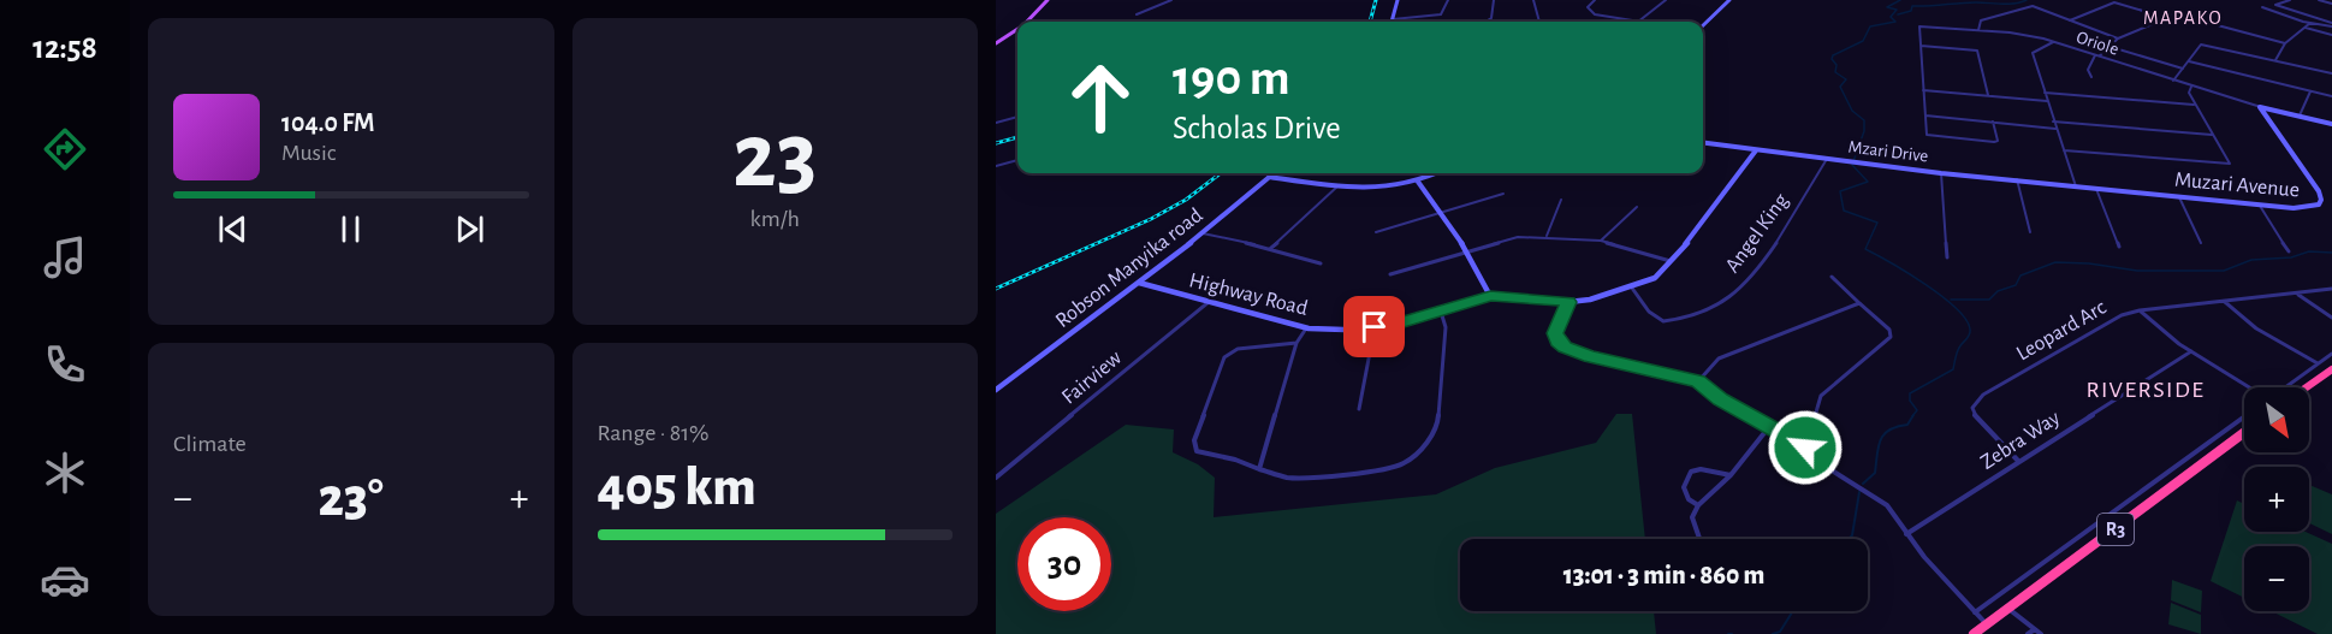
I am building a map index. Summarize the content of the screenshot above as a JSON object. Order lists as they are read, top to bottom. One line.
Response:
{"streets":{"highway":["R3"],"street":["Oriole","Mzari Drive","Muzari Avenue","Angel King","Robson Manyika road","Highway Road","Leopard Arc","Fairview","Zebra Way"]},"crossings":[["Oriole","Muzari Avenue"],["Mzari Drive","Muzari Avenue"],["Mzari Drive","Angel King"],["Mzari Drive","Highway Road"],["Angel King","Highway Road"],["Robson Manyika road","Highway Road"],["Highway Road","Fairview"],["Leopard Arc","Zebra Way"]],"districts":["MAPAKO","RIVERSIDE"],"north":"bottom right","page":{"tabs":"12:58","tile":[["23","km/h"],"Climate",["Range · 81%","405 km"]],"turn":["190 m","Scholas Drive"],"song":["104.0 FM","Music"],"map_buttons":["+","−"],"heat":["−","23°","+"],"limit":"30","trip":"13:01 · 3 min · 860 m"}}
